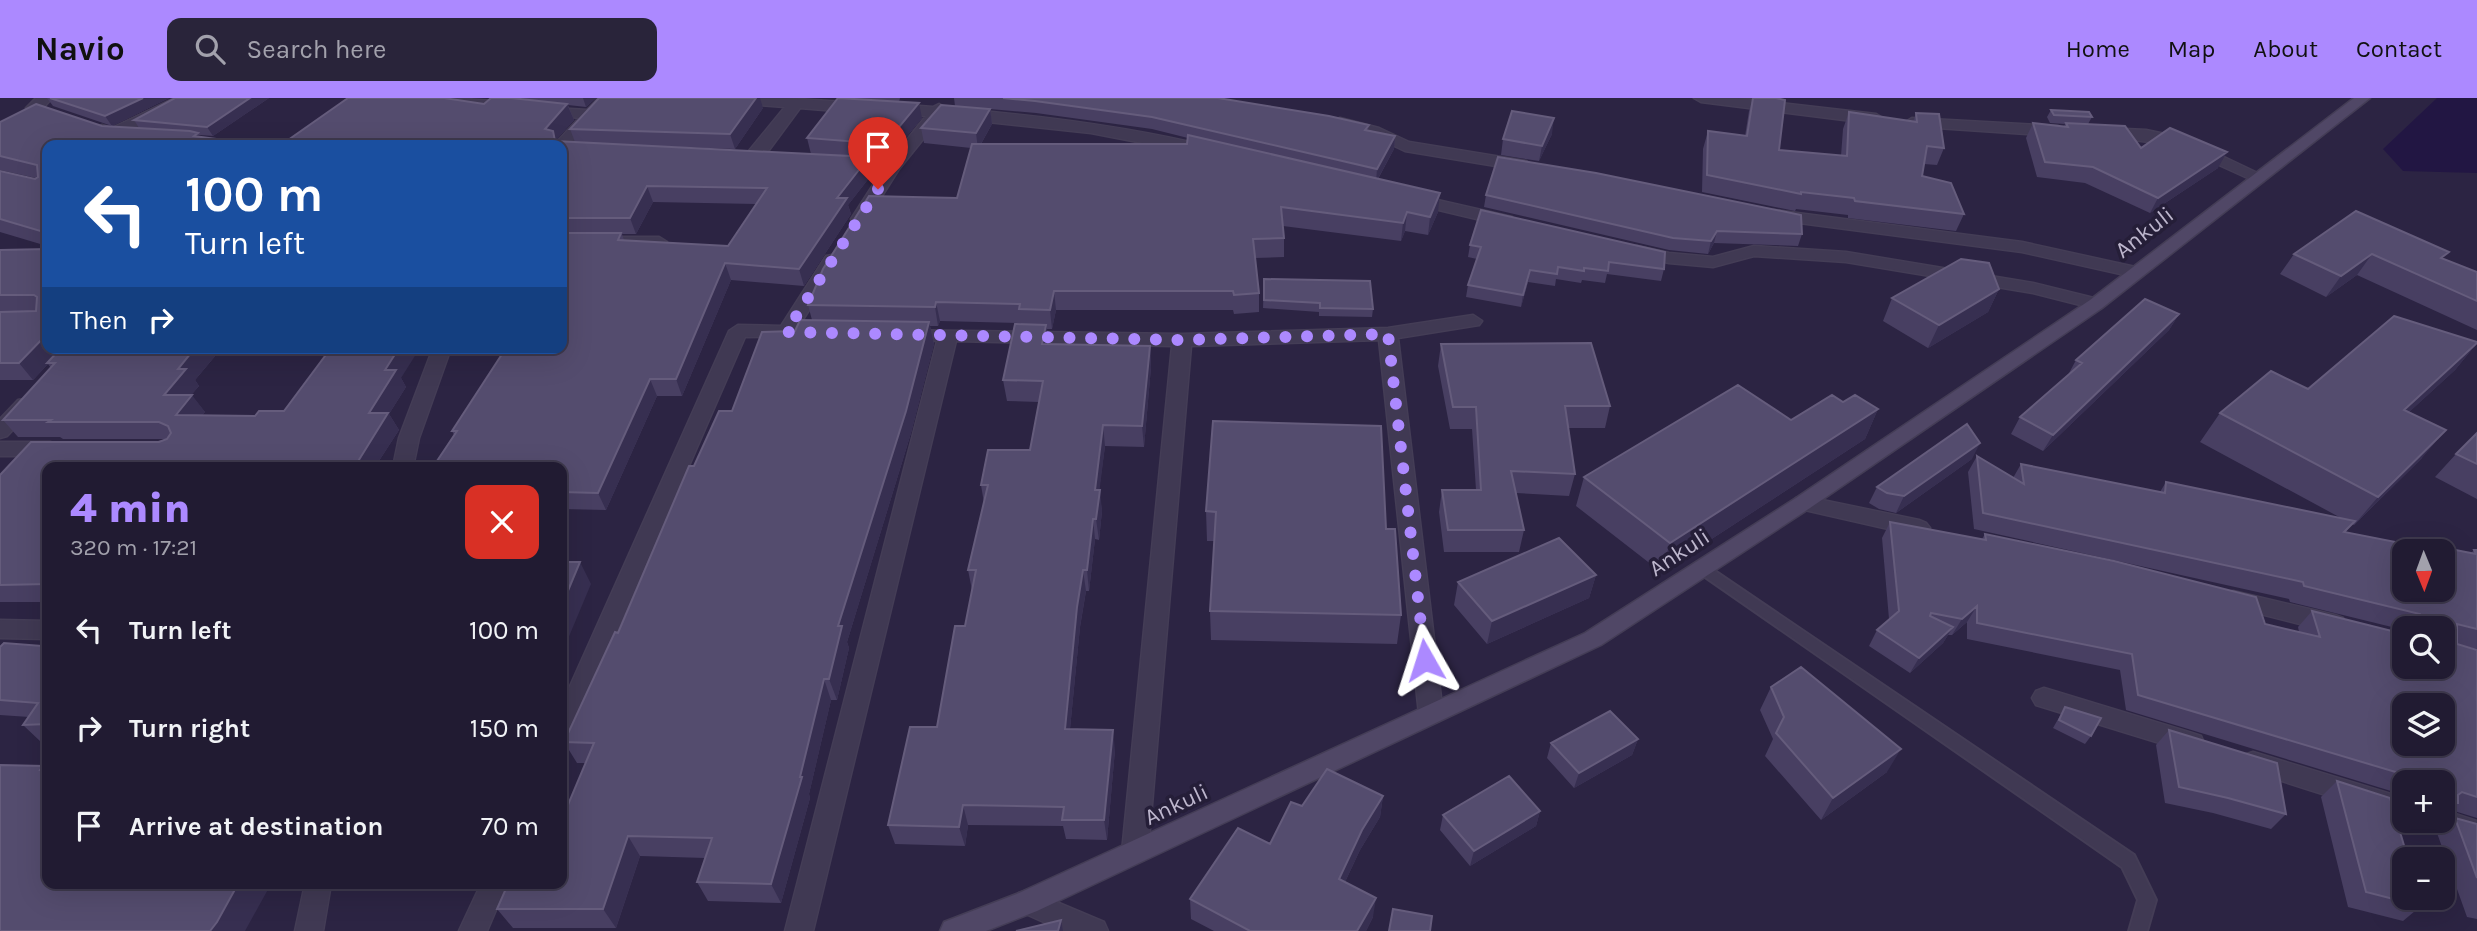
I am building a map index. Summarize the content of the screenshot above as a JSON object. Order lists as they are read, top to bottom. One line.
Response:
{"streets":{"main road":["Ankuli"]},"north":"bottom","page":{"header":"Navio","search":"Search here","nav":["Home","Map","About","Contact"],"turn":["100 m","Turn left"],"then":"Then","heading":["4 min","320 m · 17:21"],"map_buttons":["+","−"],"list":[{"name":"Turn left","value":"100 m"},{"name":"Turn right","value":"150 m"},{"name":"Arrive at destination","value":"70 m"}]}}
